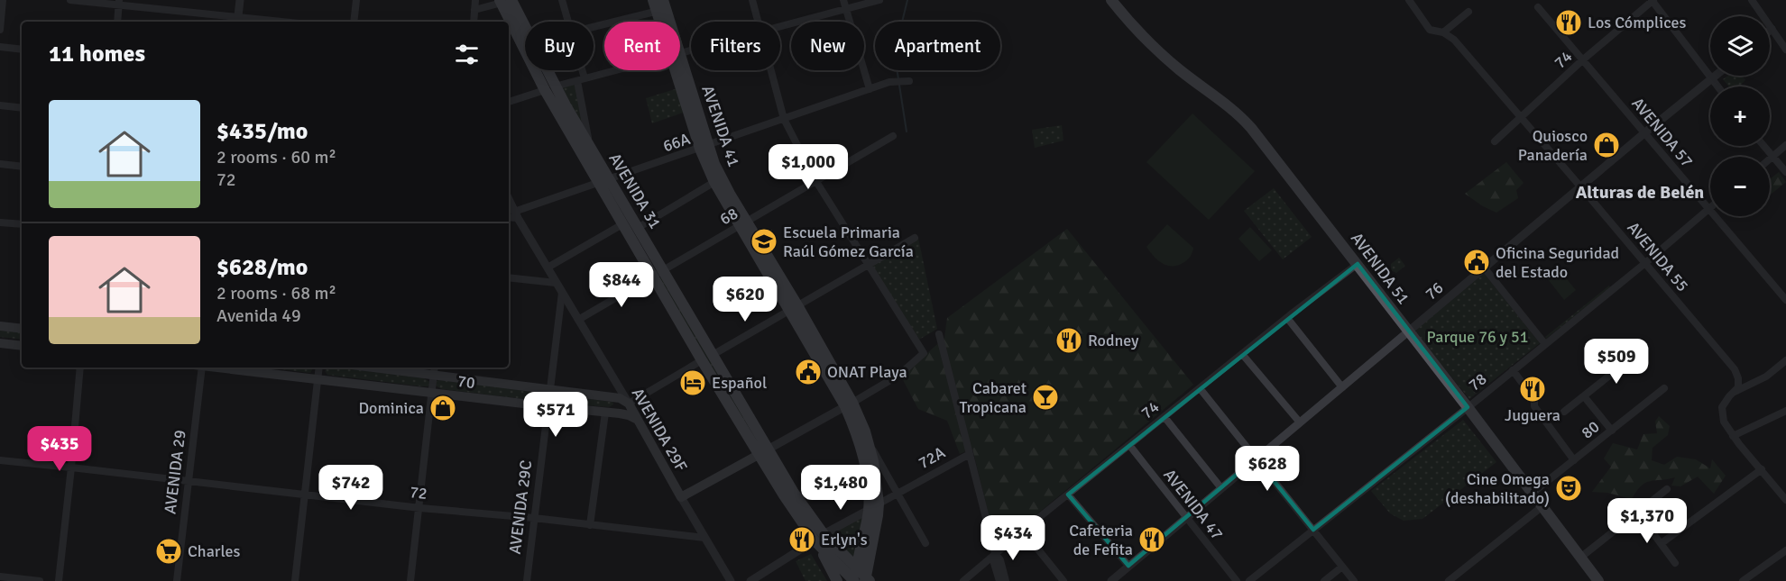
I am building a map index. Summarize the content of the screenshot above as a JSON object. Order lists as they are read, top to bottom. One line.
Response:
{"streets":{"main road":["AVENIDA 41","AVENIDA 31","AVENIDA 51","70","AVENIDA 29F"],"street":["74","AVENIDA 57","66A","68","AVENIDA 55","76","78","80","72A","AVENIDA 29","72","AVENIDA 47","AVENIDA 29C"]},"crossings":[["74","AVENIDA 57"],["74","AVENIDA 55"],["74","AVENIDA 51"],["74","AVENIDA 47"],["AVENIDA 41","66A"],["AVENIDA 41","AVENIDA 31"],["AVENIDA 41","68"],["AVENIDA 41","72A"],["AVENIDA 57","76"],["AVENIDA 57","78"],["66A","AVENIDA 31"],["AVENIDA 31","68"],["AVENIDA 31","72A"],["68","AVENIDA 29F"],["AVENIDA 55","76"],["AVENIDA 55","78"],["AVENIDA 51","76"],["AVENIDA 51","78"],["AVENIDA 51","80"],["76","AVENIDA 47"],["70","AVENIDA 29F"],["70","AVENIDA 29C"],["AVENIDA 29F","72"],["AVENIDA 29F","AVENIDA 29C"],["AVENIDA 29","72"],["72","AVENIDA 29C"]],"districts":["Alturas de Belén"],"parks":["Parque 76 y 51"],"places":{"restaurant":["Los Cómplices","Rodney","Juguera","Erlyn's","Cafeteria de Fefita"],"shop":["Quiosco Panadería","Dominica"],"school or university":["Escuela Primaria Raúl Gómez García"],"public building":["Oficina Seguridad del Estado","ONAT Playa"],"hotel":["Español"],"bar":["Cabaret Tropicana"],"theatre":["Cine Omega (deshabilitado)"],"supermarket":["Charles"]},"page":{"map_buttons":["+","−"],"chip":["Buy","Rent","Filters","New","Apartment"],"heading":"11 homes","list":[{"name":"$435/mo","note":"2 rooms · 60 m² · 72"},{"name":"$628/mo","note":"2 rooms · 68 m² · Avenida 49"}],"price":["$1,000","$844","$620","$509","$571","$435","$628","$742","$1,480","$1,370","$434"]}}
